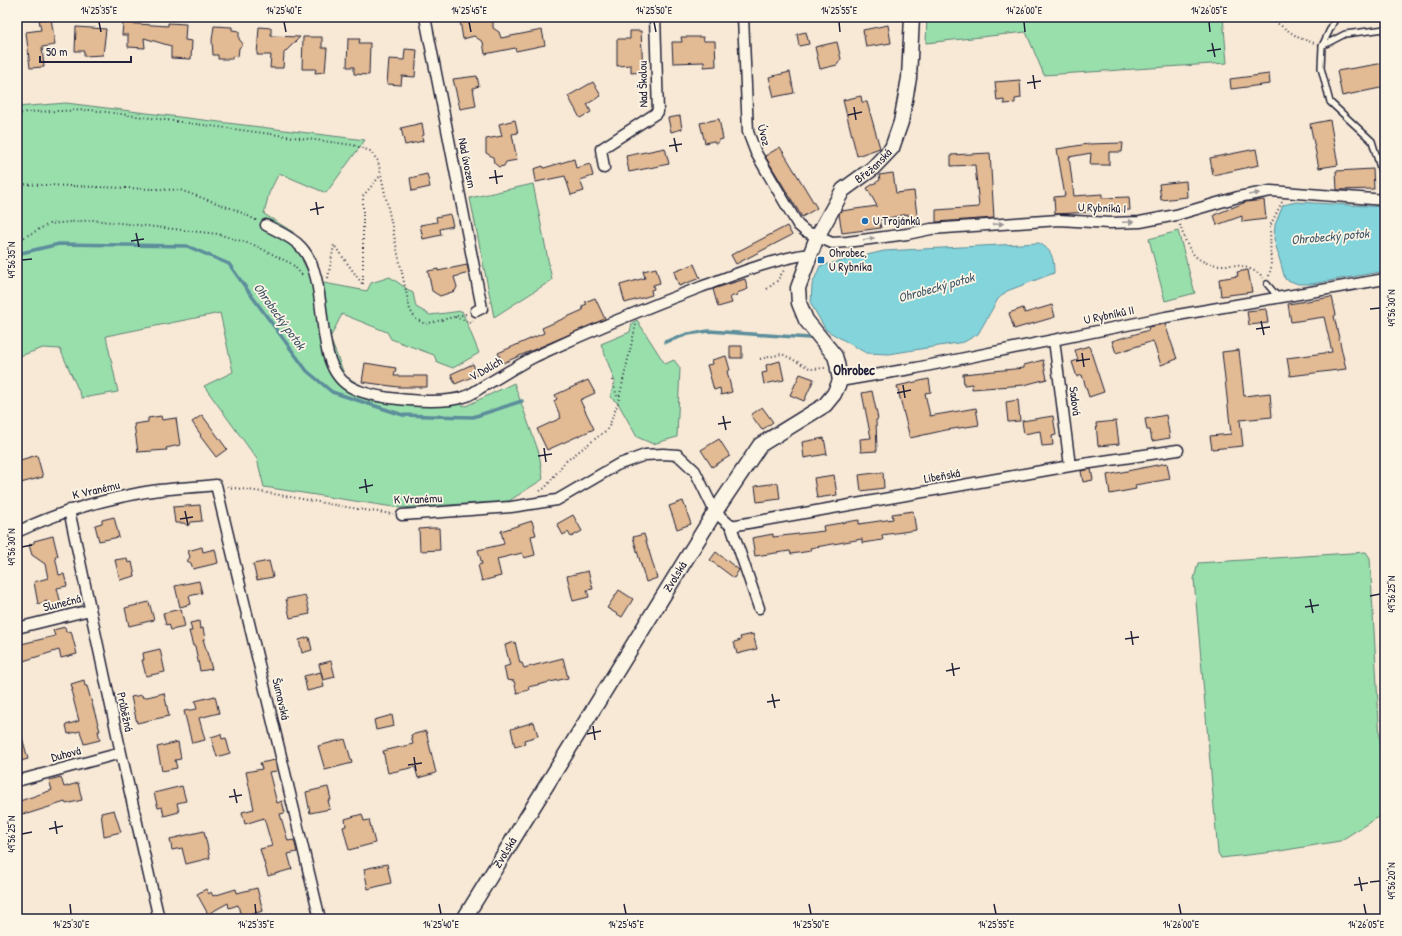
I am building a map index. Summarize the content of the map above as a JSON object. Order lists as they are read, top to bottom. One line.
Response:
{"streets":{"street":["Nad Školou","Úvoz","Nad úvozem","Břežanská","U Rybníků I","U Rybníků II","V Dolích","Sadová","Libeňská","K Vranému","Zvolská","Slunečná","Šumavská","Průběžná","Duhová"]},"crossings":[["Úvoz","Břežanská"],["Úvoz","U Rybníků I"],["Břežanská","U Rybníků I"],["Břežanská","V Dolích"],["U Rybníků II","Sadová"],["U Rybníků II","Zvolská"],["Sadová","Libeňská"],["K Vranému","Zvolská"],["K Vranému","Šumavská"],["K Vranému","Průběžná"],["Slunečná","Průběžná"],["Průběžná","Duhová"]],"one_way":["U Rybníků I"],"districts":["Ohrobec"],"water":["Ohrobecký potok"],"places":{"other":["U Trojánků"],"transit":["Ohrobec, U Rybníka"]},"scale_bar":"50 m","coordinates":["14°25'35\"E","14°25'40\"E","14°25'45\"E","14°25'50\"E","14°25'55\"E","14°26'00\"E","14°26'05\"E","49°56'35\"N","49°56'30\"N","49°56'25\"N","49°56'20\"N","14°25'30\"E"]}
